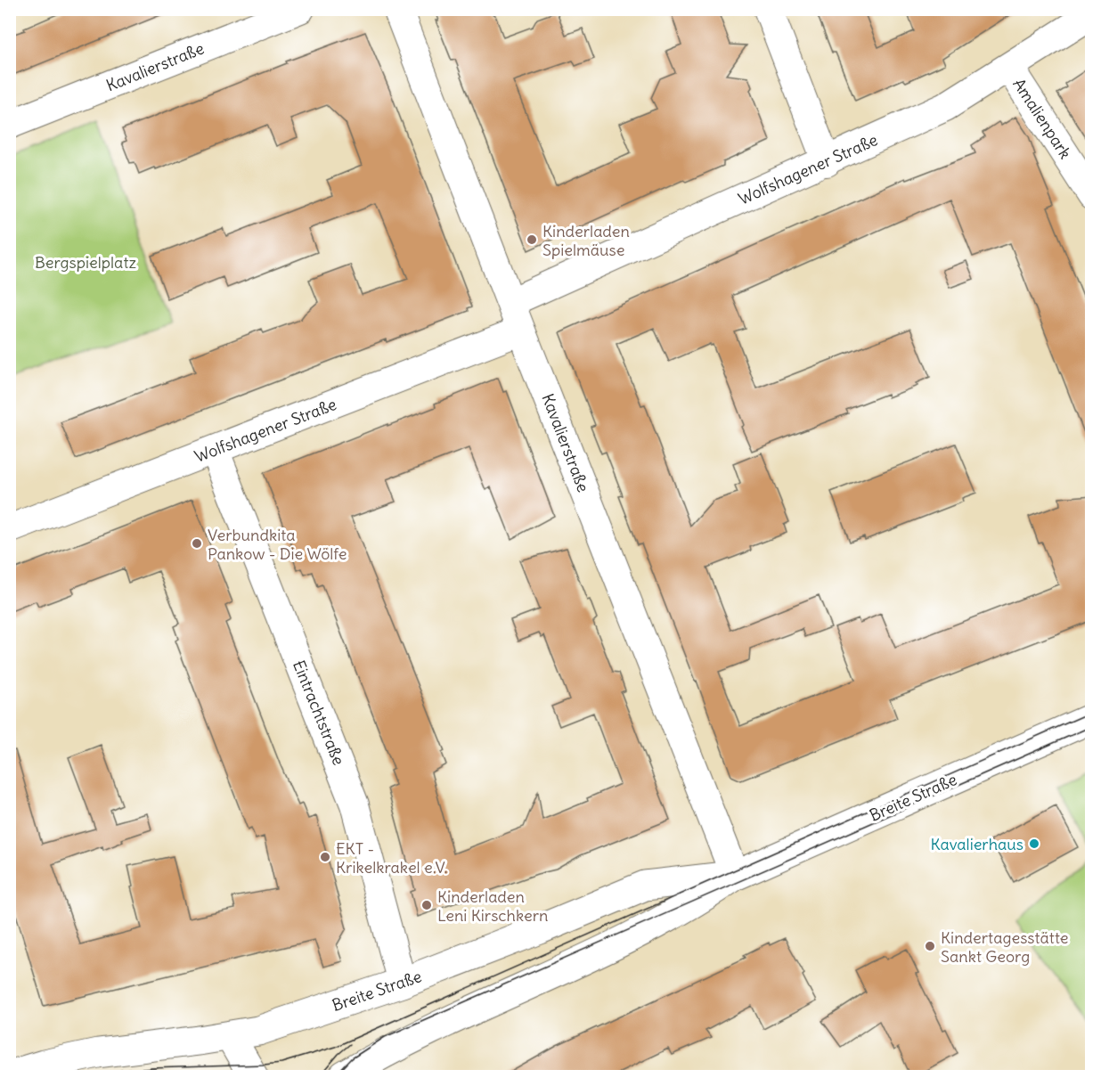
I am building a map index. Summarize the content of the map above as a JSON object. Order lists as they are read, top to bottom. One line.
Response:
{"streets":{"main road":["Breite Straße"],"street":["Kavalierstraße","Amalienpark","Wolfshagener Straße","Eintrachtstraße"]},"crossings":[["Kavalierstraße","Wolfshagener Straße"],["Kavalierstraße","Breite Straße"],["Amalienpark","Wolfshagener Straße"],["Wolfshagener Straße","Eintrachtstraße"],["Eintrachtstraße","Breite Straße"]],"parks":["Bergspielplatz"],"places":["Kinderladen Spielmäuse","Verbundkita Pankow - Die Wölfe","Kavalierhaus","EKT - Krikelkrakel e.V.","Kinderladen Leni Kirschkern","Kindertagesstätte Sankt Georg"]}
